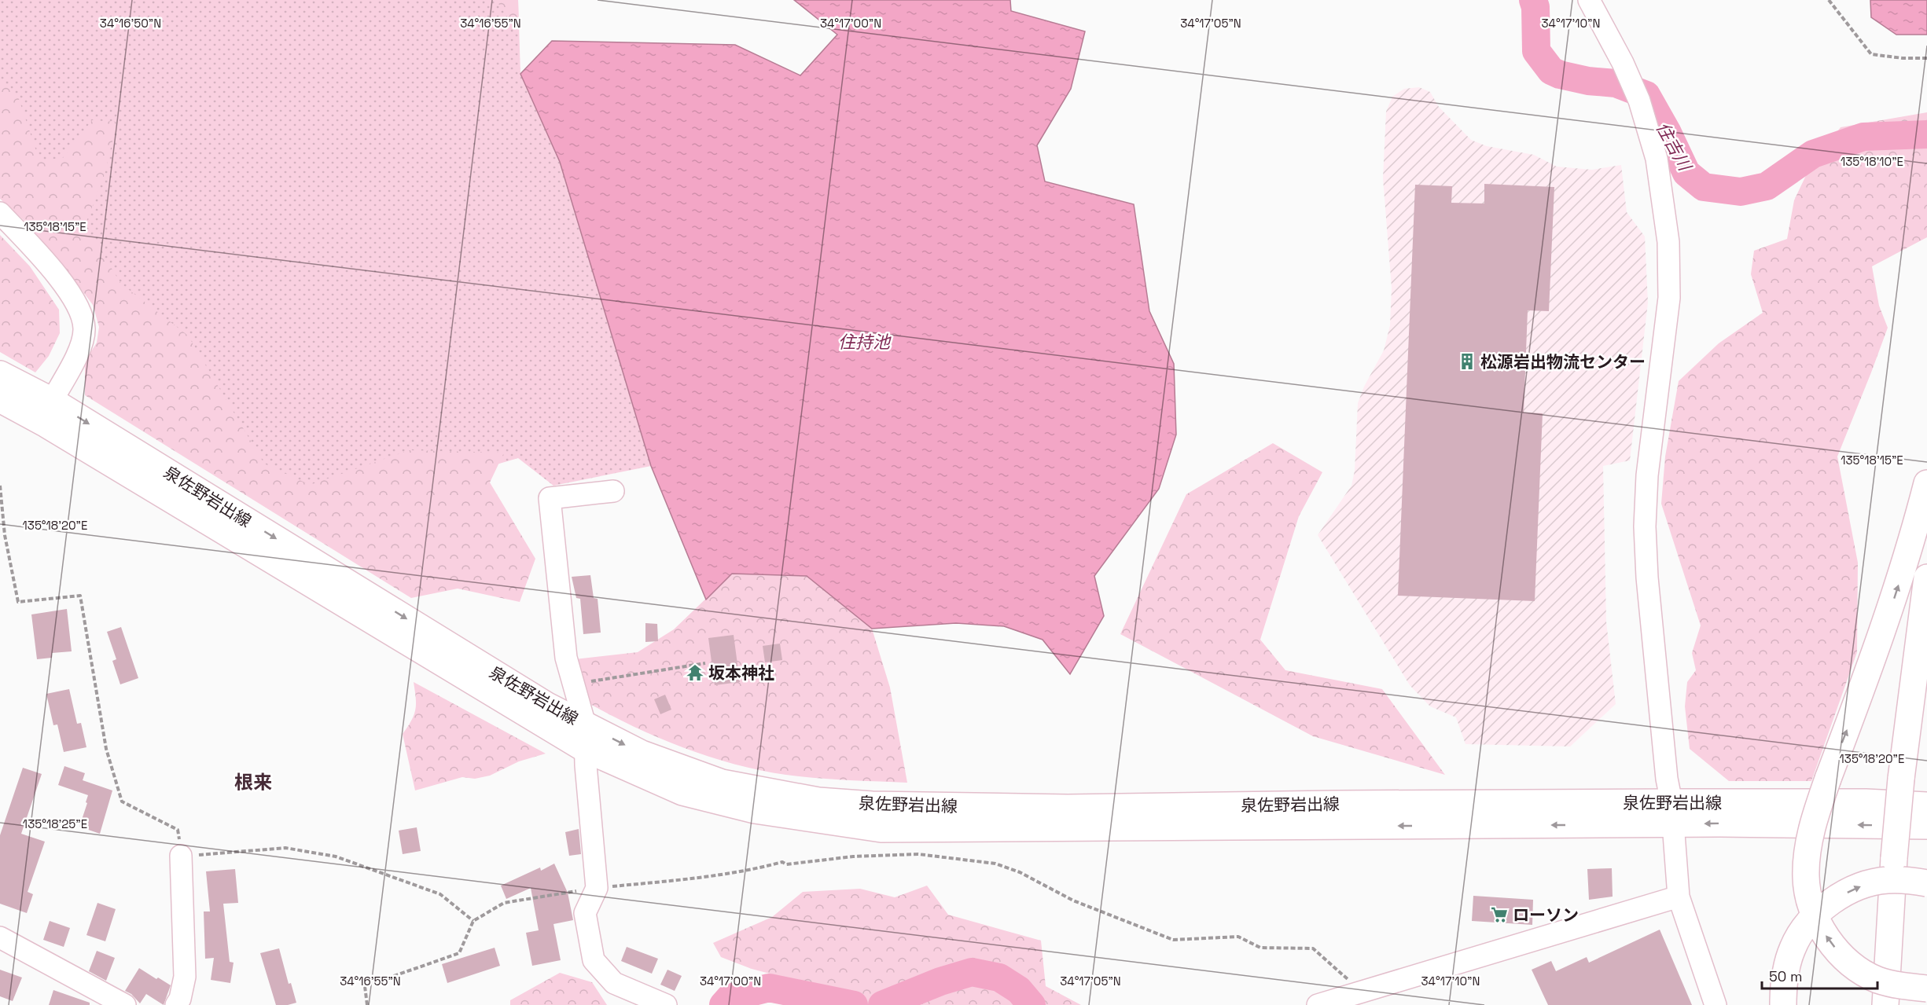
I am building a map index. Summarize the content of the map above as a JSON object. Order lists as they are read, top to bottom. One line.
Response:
{"streets":{"main road":["泉佐野岩出線"]},"districts":["根来"],"water":["住吉川","住持池"],"places":{"building":["松源岩出物流センター"],"temple":["坂本神社"],"supermarket":["ローソン"]},"scale_bar":"50 m","coordinates":["34°16'50\"N","34°16'55\"N","34°17'00\"N","34°17'05\"N","34°17'10\"N","135°18'10\"E","135°18'15\"E","135°18'20\"E","135°18'25\"E"]}
